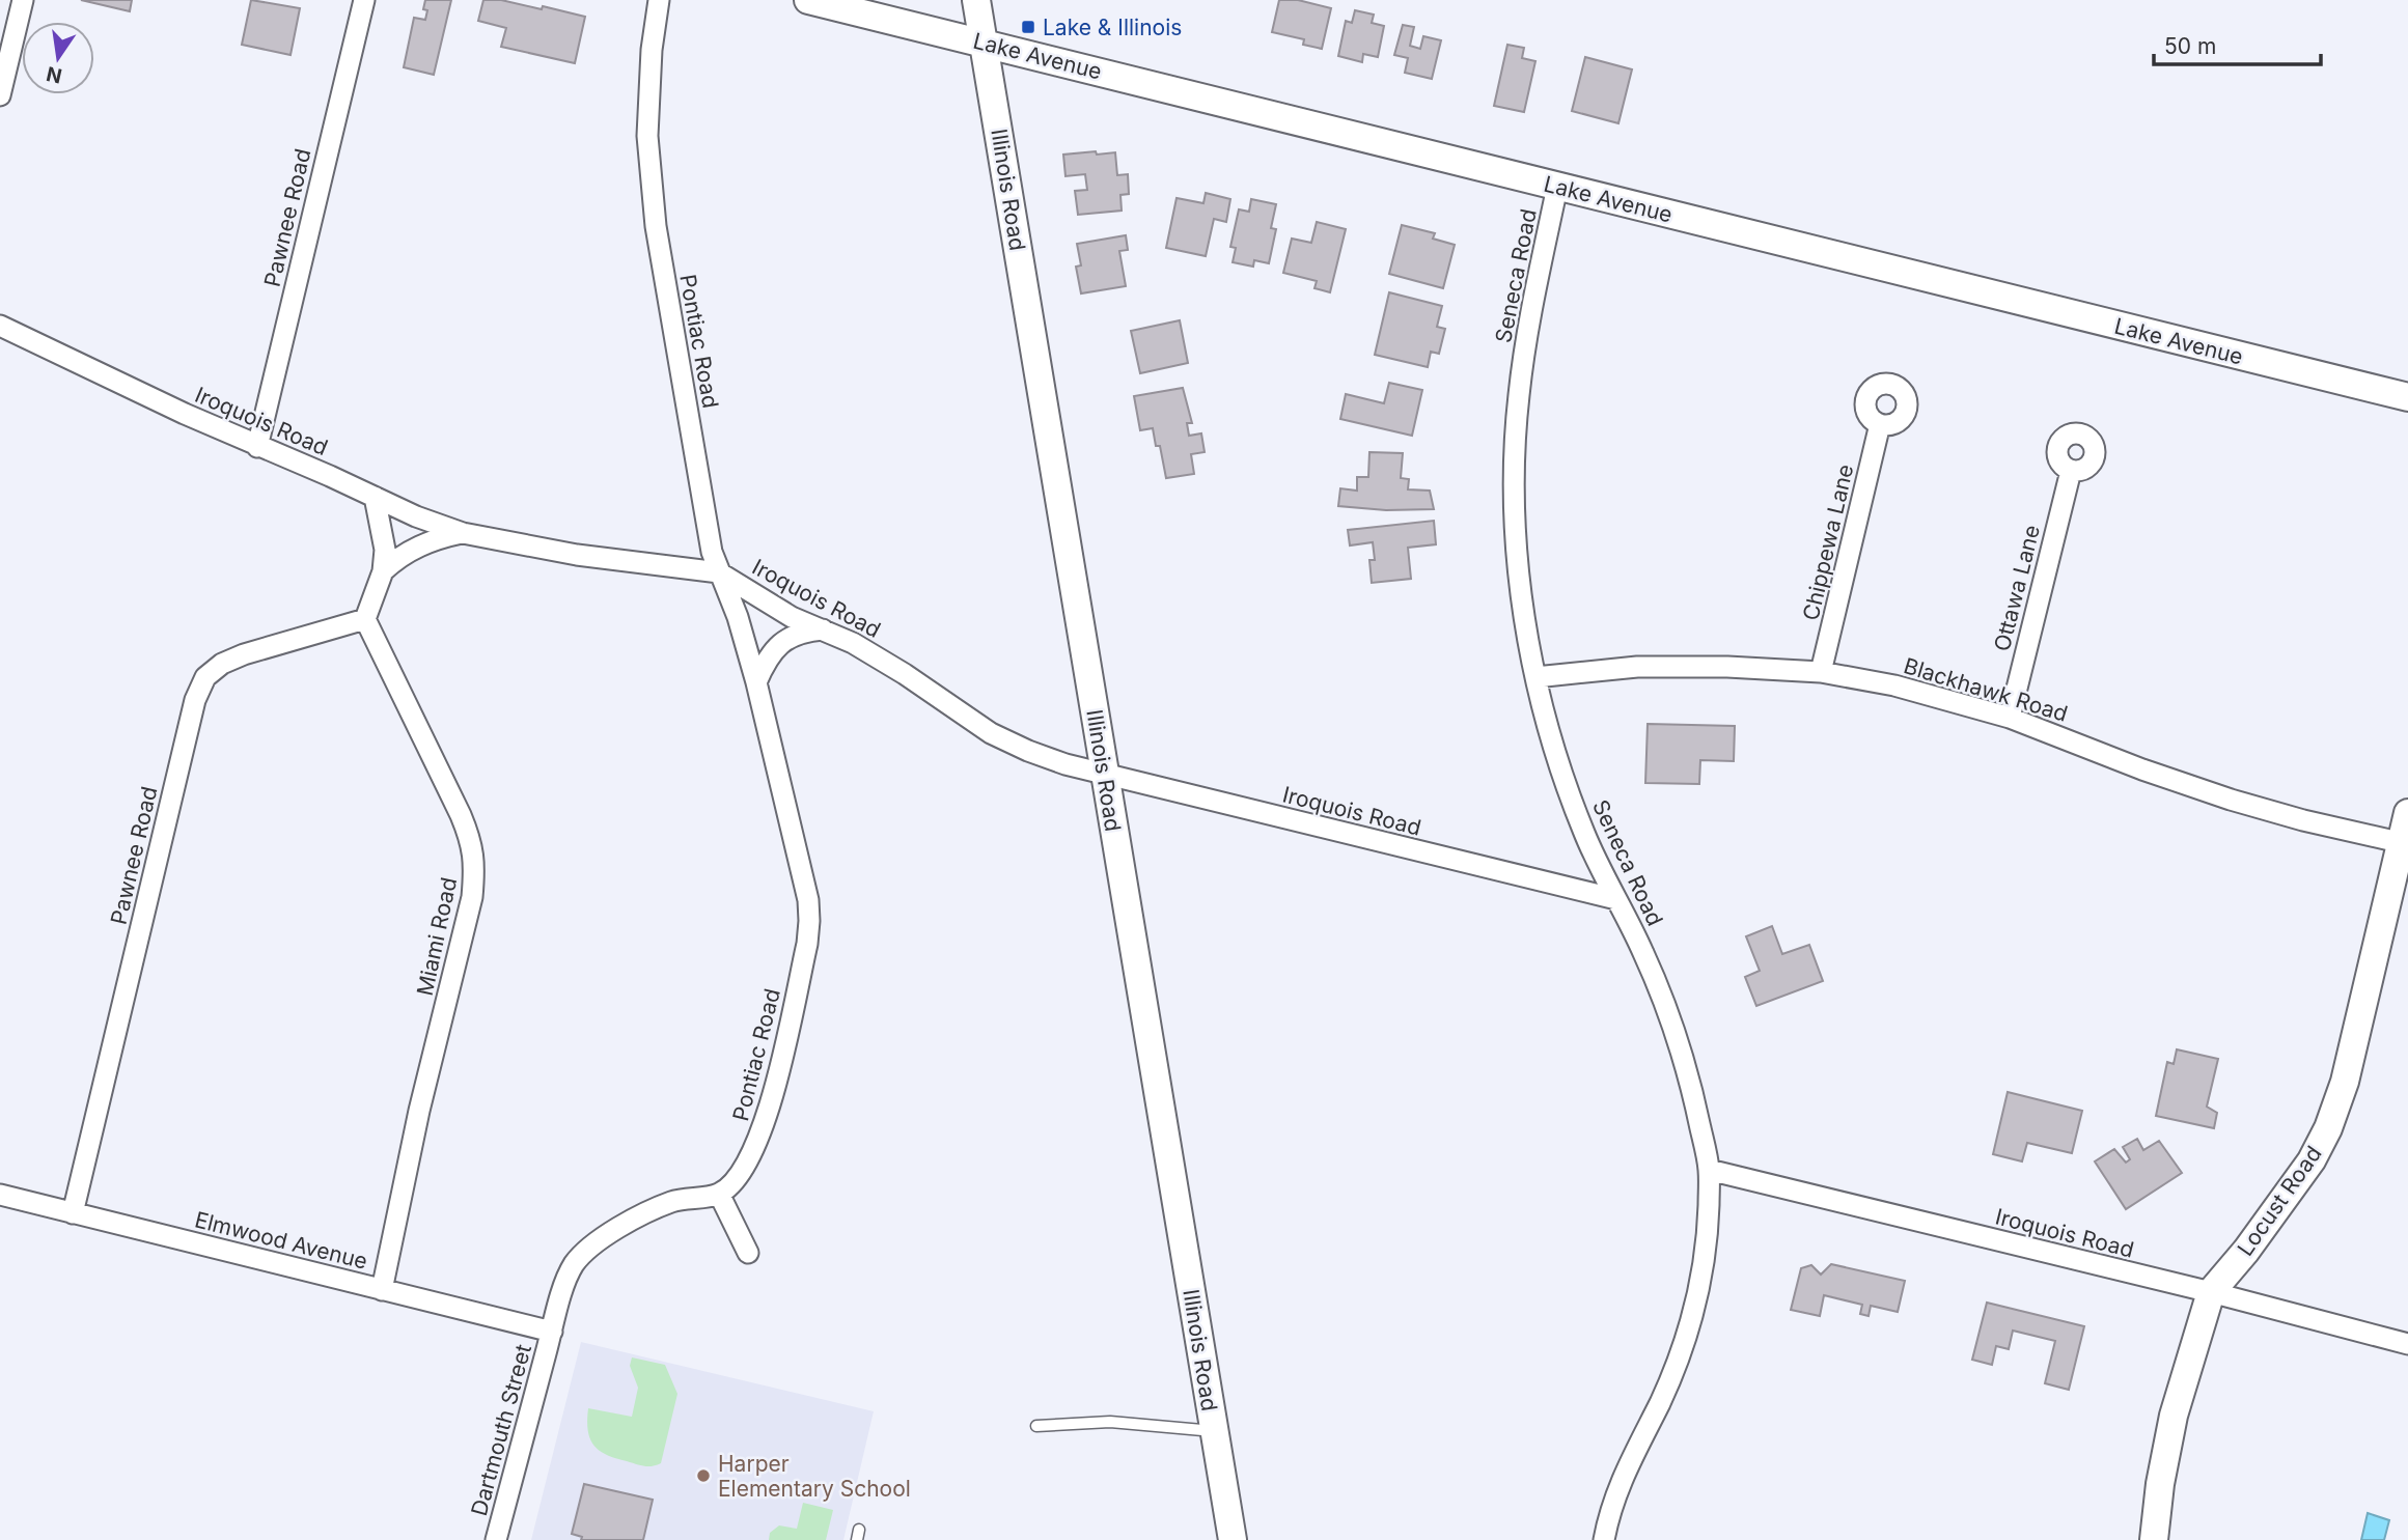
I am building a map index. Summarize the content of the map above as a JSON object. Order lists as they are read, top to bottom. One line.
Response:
{"streets":{"street":["Lake Avenue","Illinois Road","Pawnee Road","Seneca Road","Pontiac Road","Iroquois Road","Chippewa Lane","Ottawa Lane","Blackhawk Road","Miami Road","Locust Road","Elmwood Avenue","Dartmouth Street"]},"crossings":[["Lake Avenue","Illinois Road"],["Lake Avenue","Seneca Road"],["Illinois Road","Iroquois Road"],["Pawnee Road","Iroquois Road"],["Pawnee Road","Miami Road"],["Pawnee Road","Elmwood Avenue"],["Seneca Road","Iroquois Road"],["Seneca Road","Blackhawk Road"],["Pontiac Road","Iroquois Road"],["Iroquois Road","Locust Road"],["Chippewa Lane","Blackhawk Road"],["Ottawa Lane","Blackhawk Road"],["Blackhawk Road","Locust Road"],["Miami Road","Elmwood Avenue"],["Elmwood Avenue","Dartmouth Street"]],"places":{"transit":["Lake & Illinois"],"other":["Harper Elementary School"]},"scale_bar":"50 m","north":"bottom"}
